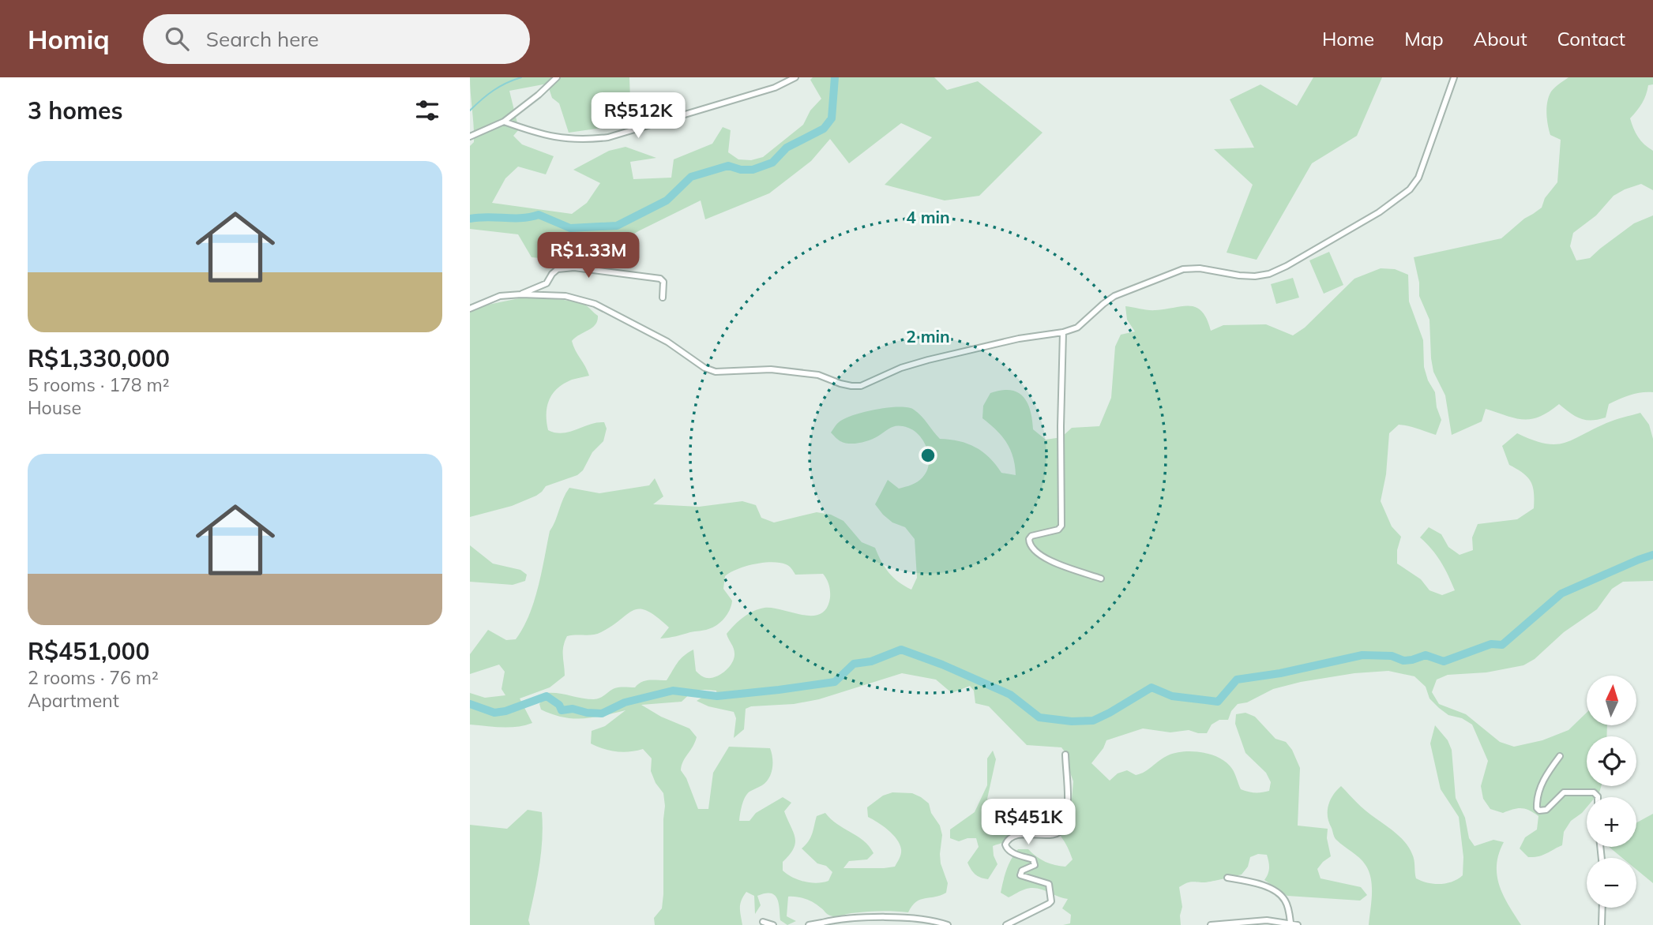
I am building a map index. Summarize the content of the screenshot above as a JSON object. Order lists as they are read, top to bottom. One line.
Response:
{"north":"top","page":{"header":"Homiq","search":"Search here","nav":["Home","Map","About","Contact"],"heading":"3 homes","price":["R$512K","R$1.33M","R$451K"],"list":[{"name":"R$1,330,000","note":"5 rooms · 178 m² · House"},{"name":"R$451,000","note":"2 rooms · 76 m² · Apartment"}],"map_buttons":["+","−"]},"rings":["4 min","2 min"]}
